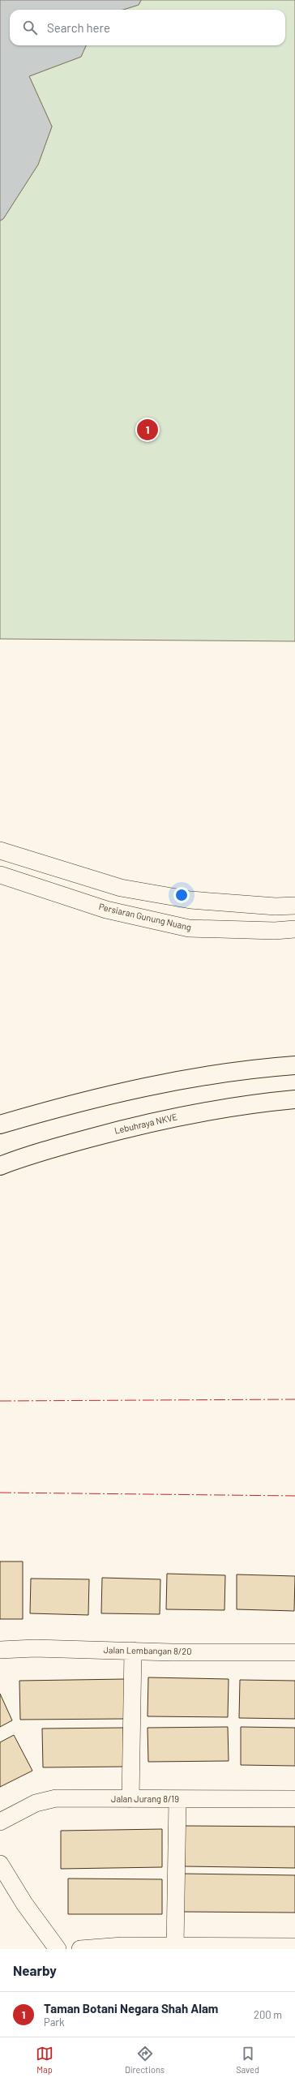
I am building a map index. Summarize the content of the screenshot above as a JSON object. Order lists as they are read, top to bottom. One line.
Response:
{"streets":{"highway":["Lebuhraya NKVE"],"street":["Persiaran Gunung Nuang","Jalan Lembangan 8/20","Jalan Jurang 8/19"]},"page":{"search":"Search here","pins":"1","heading":"Nearby","list":[{"mark":"1","name":"Taman Botani Negara Shah Alam","note":"Park","value":"200 m"}],"nav":["Map","Directions","Saved"]}}
